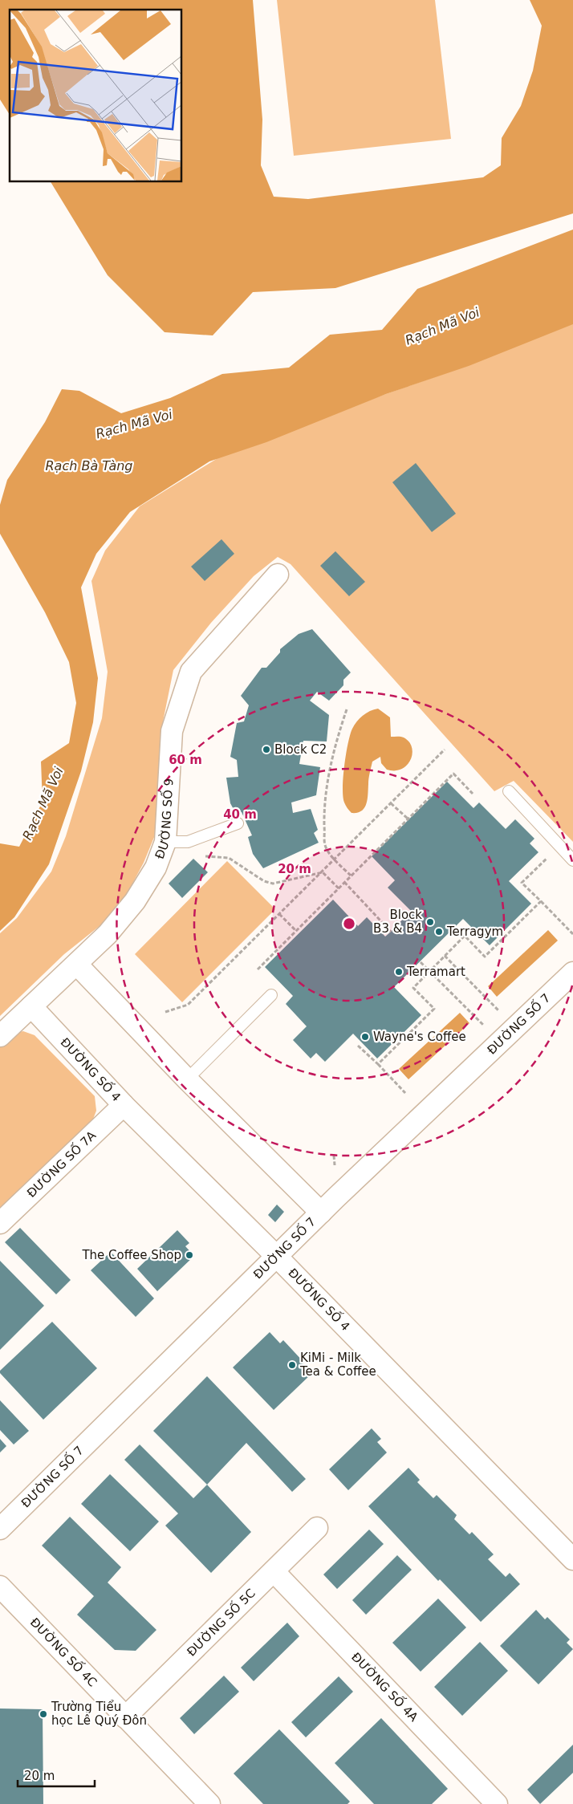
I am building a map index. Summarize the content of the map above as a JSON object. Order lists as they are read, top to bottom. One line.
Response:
{"streets":{"street":["ĐƯỜNG SỐ 9","ĐƯỜNG SỐ 7","ĐƯỜNG SỐ 4","ĐƯỜNG SỐ 7A","ĐƯỜNG SỐ 5C","ĐƯỜNG SỐ 4C","ĐƯỜNG SỐ 4A"]},"crossings":[["ĐƯỜNG SỐ 9","ĐƯỜNG SỐ 4"],["ĐƯỜNG SỐ 7","ĐƯỜNG SỐ 4"],["ĐƯỜNG SỐ 4","ĐƯỜNG SỐ 7A"],["ĐƯỜNG SỐ 5C","ĐƯỜNG SỐ 4C"],["ĐƯỜNG SỐ 5C","ĐƯỜNG SỐ 4A"]],"water":["Rạch Mã Voi","Rạch Bà Tàng"],"places":["Block C2","Block B3 & B4","Terragym","Terramart","Wayne's Coffee","The Coffee Shop","KiMi - Milk Tea & Coffee","Trường Tiểu học Lê Quý Đôn"],"scale_bar":"20 m","rings":["60 m","40 m","20 m"]}
